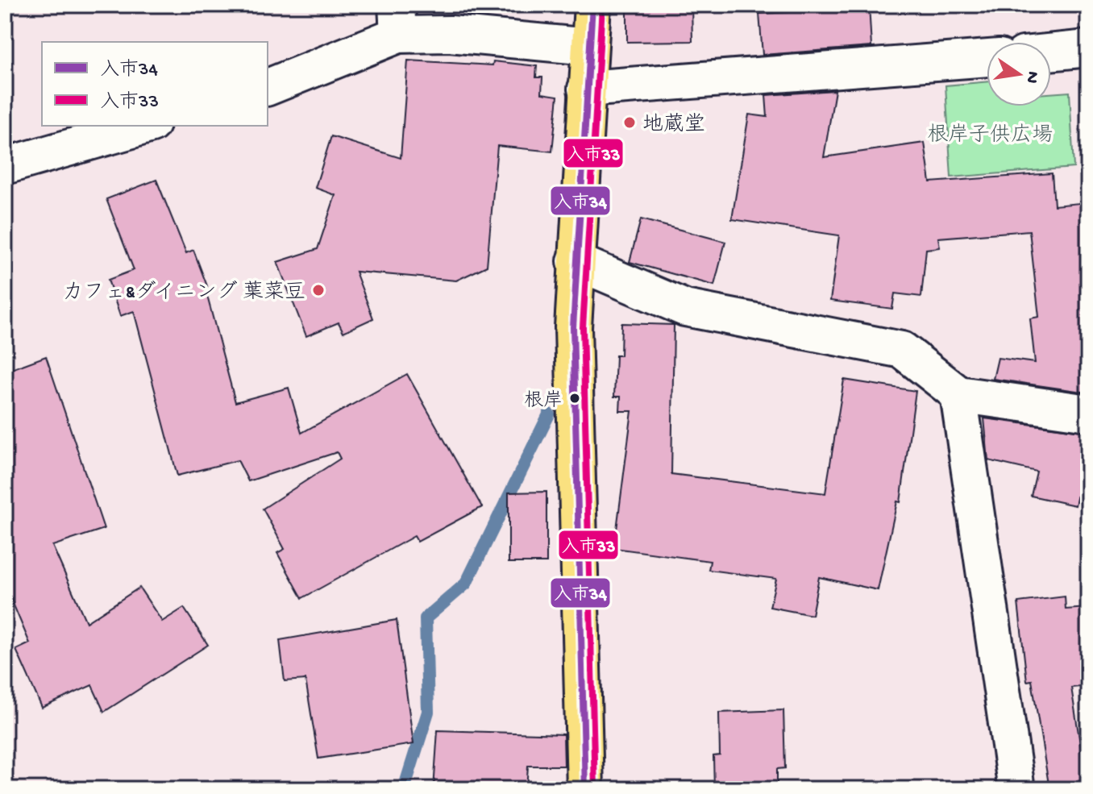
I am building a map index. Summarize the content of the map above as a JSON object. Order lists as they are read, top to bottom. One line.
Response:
{"parks":["根岸子供広場"],"places":["地蔵堂","カフェ&ダイニング 葉菜豆","根岸"],"lines":["transit line 入市34","transit line 入市33"],"legend":["入市34","入市33"],"north":"right"}
